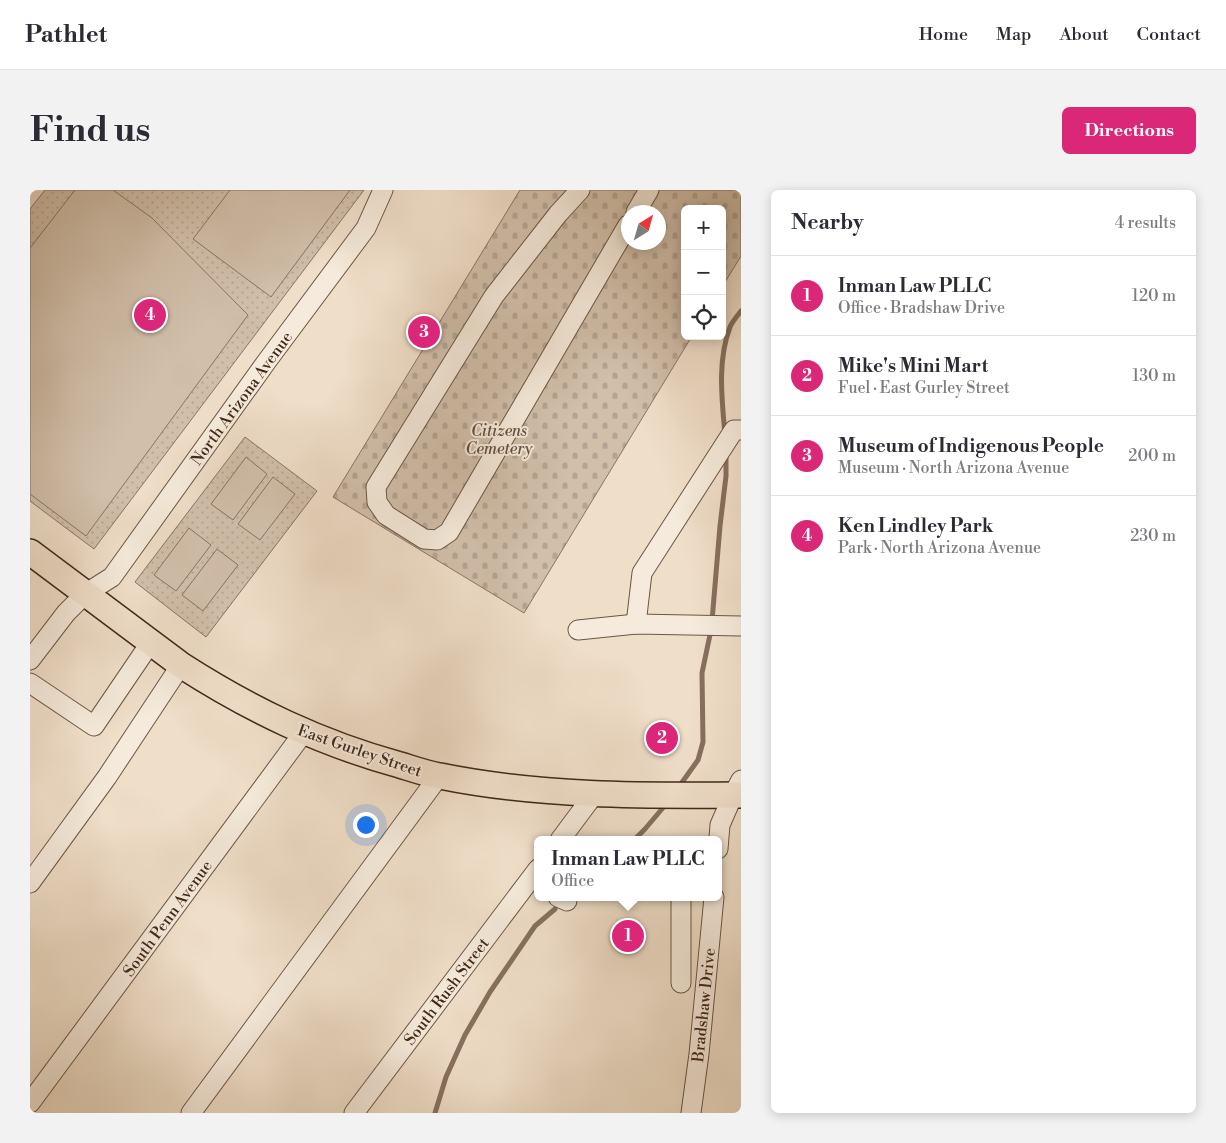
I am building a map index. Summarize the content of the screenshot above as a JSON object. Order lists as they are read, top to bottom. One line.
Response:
{"streets":{"main road":["East Gurley Street"],"street":["North Arizona Avenue","South Penn Avenue","South Rush Street","Bradshaw Drive"]},"crossings":[["North Arizona Avenue","East Gurley Street"],["East Gurley Street","South Penn Avenue"]],"parks":["Citizens Cemetery"],"north":"top right","page":{"header":"Pathlet","nav":["Home","Map","About","Contact"],"buttons":"Directions","title":"Find us","heading":["Nearby","4 results"],"map_buttons":["+","−"],"list":[{"mark":"1","name":"Inman Law PLLC","note":"Office · Bradshaw Drive","value":"120 m"},{"mark":"2","name":"Mike's Mini Mart","note":"Fuel · East Gurley Street","value":"130 m"},{"mark":"3","name":"Museum of Indigenous People","note":"Museum · North Arizona Avenue","value":"200 m"},{"mark":"4","name":"Ken Lindley Park","note":"Park · North Arizona Avenue","value":"230 m"}],"pins":["4","3","2","1"],"popup":["Inman Law PLLC","Office"]}}
